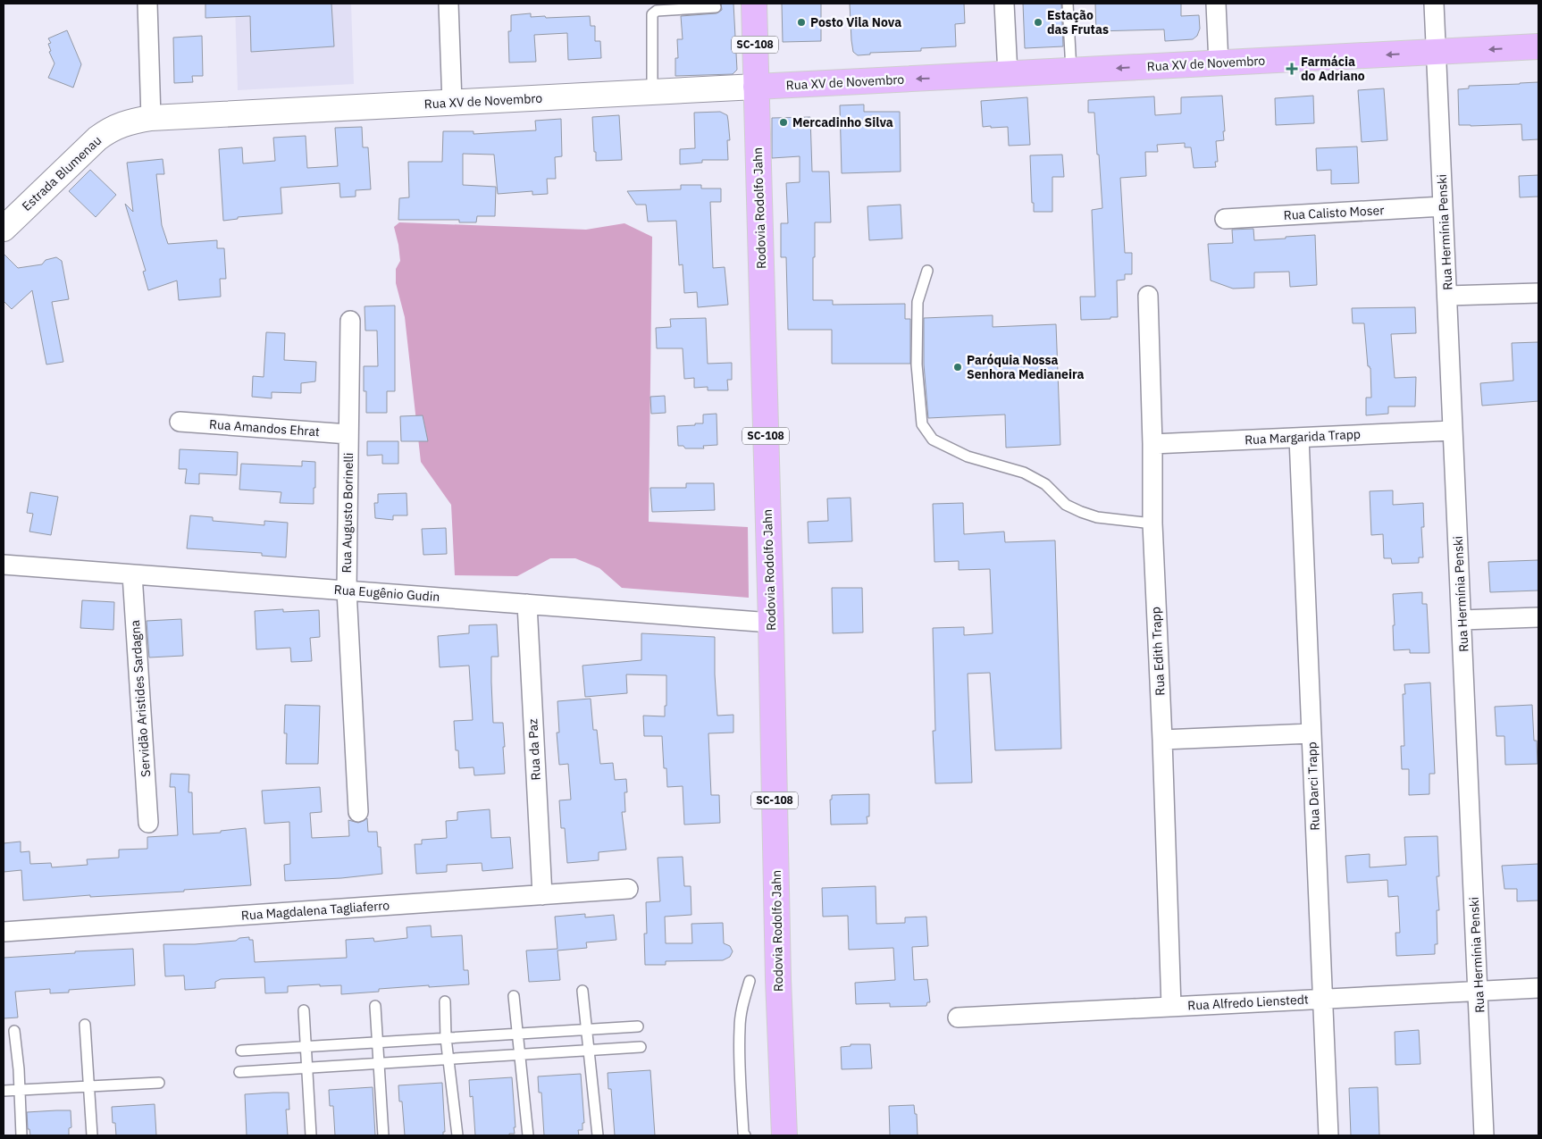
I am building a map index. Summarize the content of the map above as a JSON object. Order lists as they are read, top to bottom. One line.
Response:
{"streets":{"main road":["SC-108","Rua XV de Novembro","Rodovia Rodolfo Jahn"],"street":["Estrada Blumenau","Rua Calisto Moser","Rua Hermínia Penski","Rua Amandos Ehrat","Rua Margarida Trapp","Rua Augusto Borinelli","Rua Eugênio Gudin","Rua Edith Trapp","Servidão Aristides Sardagna","Rua da Paz","Rua Darci Trapp","Rua Magdalena Tagliaferro","Rua Alfredo Lienstedt"]},"crossings":[["Rua XV de Novembro","Estrada Blumenau"],["Rua XV de Novembro","Rodovia Rodolfo Jahn"],["Rua XV de Novembro","Rua Hermínia Penski"],["Rodovia Rodolfo Jahn","Rua Eugênio Gudin"],["Rua Calisto Moser","Rua Hermínia Penski"],["Rua Hermínia Penski","Rua Margarida Trapp"],["Rua Hermínia Penski","Rua Alfredo Lienstedt"],["Rua Amandos Ehrat","Rua Augusto Borinelli"],["Rua Margarida Trapp","Rua Edith Trapp"],["Rua Margarida Trapp","Rua Darci Trapp"],["Rua Augusto Borinelli","Rua Eugênio Gudin"],["Rua Eugênio Gudin","Servidão Aristides Sardagna"],["Rua Eugênio Gudin","Rua da Paz"],["Rua Edith Trapp","Rua Alfredo Lienstedt"],["Rua da Paz","Rua Magdalena Tagliaferro"],["Rua Darci Trapp","Rua Alfredo Lienstedt"]],"one_way":["Rua XV de Novembro"],"places":{"other":["Posto Vila Nova","Estação das Frutas","Mercadinho Silva","Paróquia Nossa Senhora Medianeira"],"health":["Farmácia do Adriano"]}}
